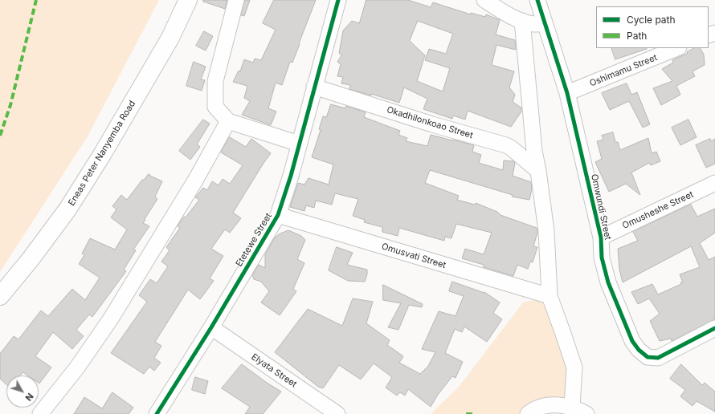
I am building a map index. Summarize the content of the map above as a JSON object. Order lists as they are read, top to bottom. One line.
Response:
{"streets":{"main road":["Eneas Peter Nanyemba Road"],"street":["Oshimamu Street","Okadhilonkoao Street","Omwundi Street","Omusheshe Street","Etetewe Street","Omusvati Street","Elyata Street"]},"crossings":[["Oshimamu Street","Omwundi Street"],["Okadhilonkoao Street","Etetewe Street"],["Omwundi Street","Omusheshe Street"],["Etetewe Street","Omusvati Street"],["Etetewe Street","Elyata Street"]],"legend":["Cycle path","Path"],"north":"bottom right"}
